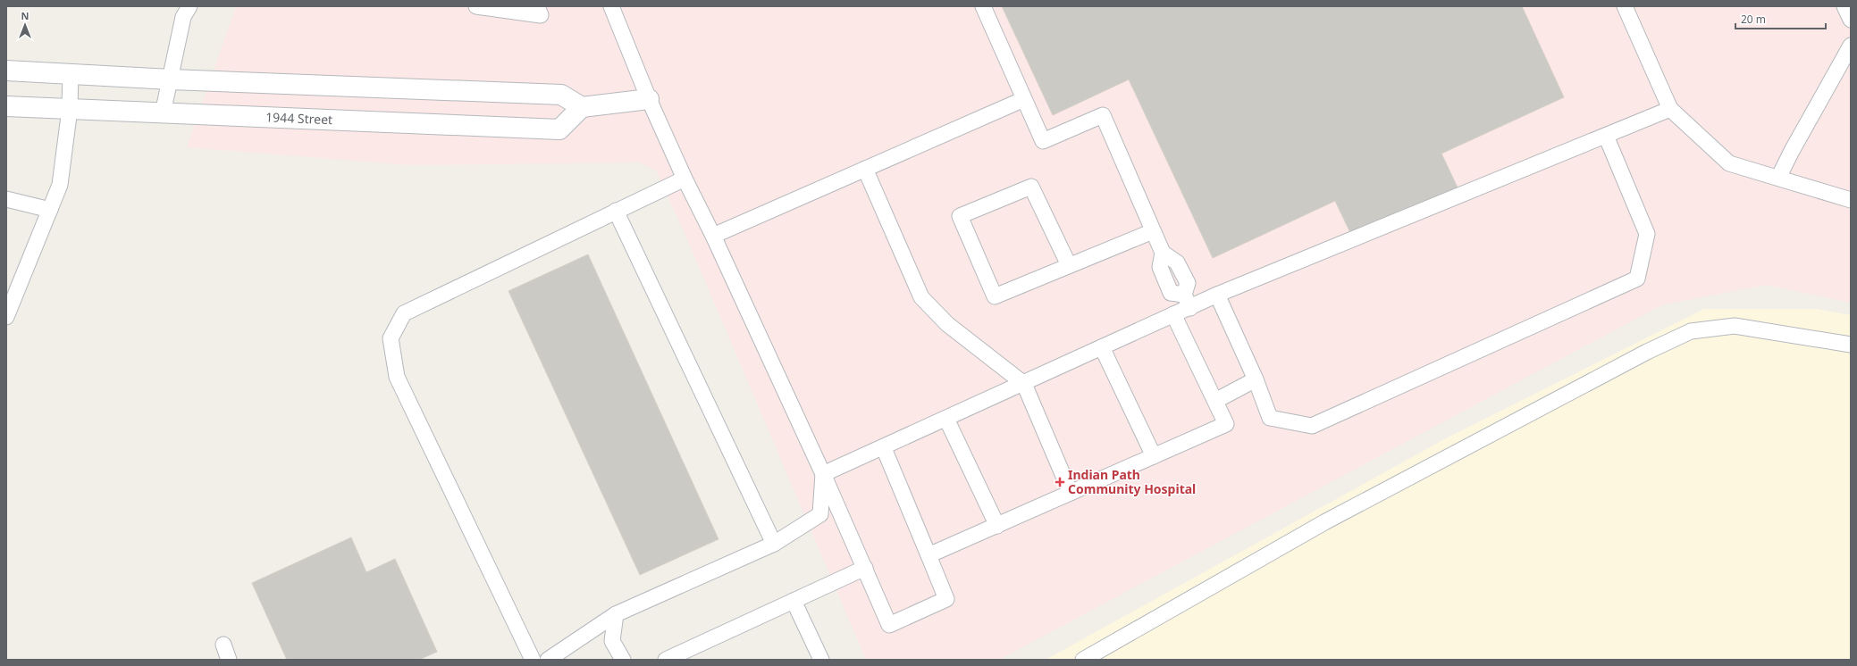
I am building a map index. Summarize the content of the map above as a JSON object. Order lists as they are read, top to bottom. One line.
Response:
{"streets":{"street":["1944 Street"]},"places":{"health":["Indian Path Community Hospital"]},"scale_bar":"20 m","north":"top"}
